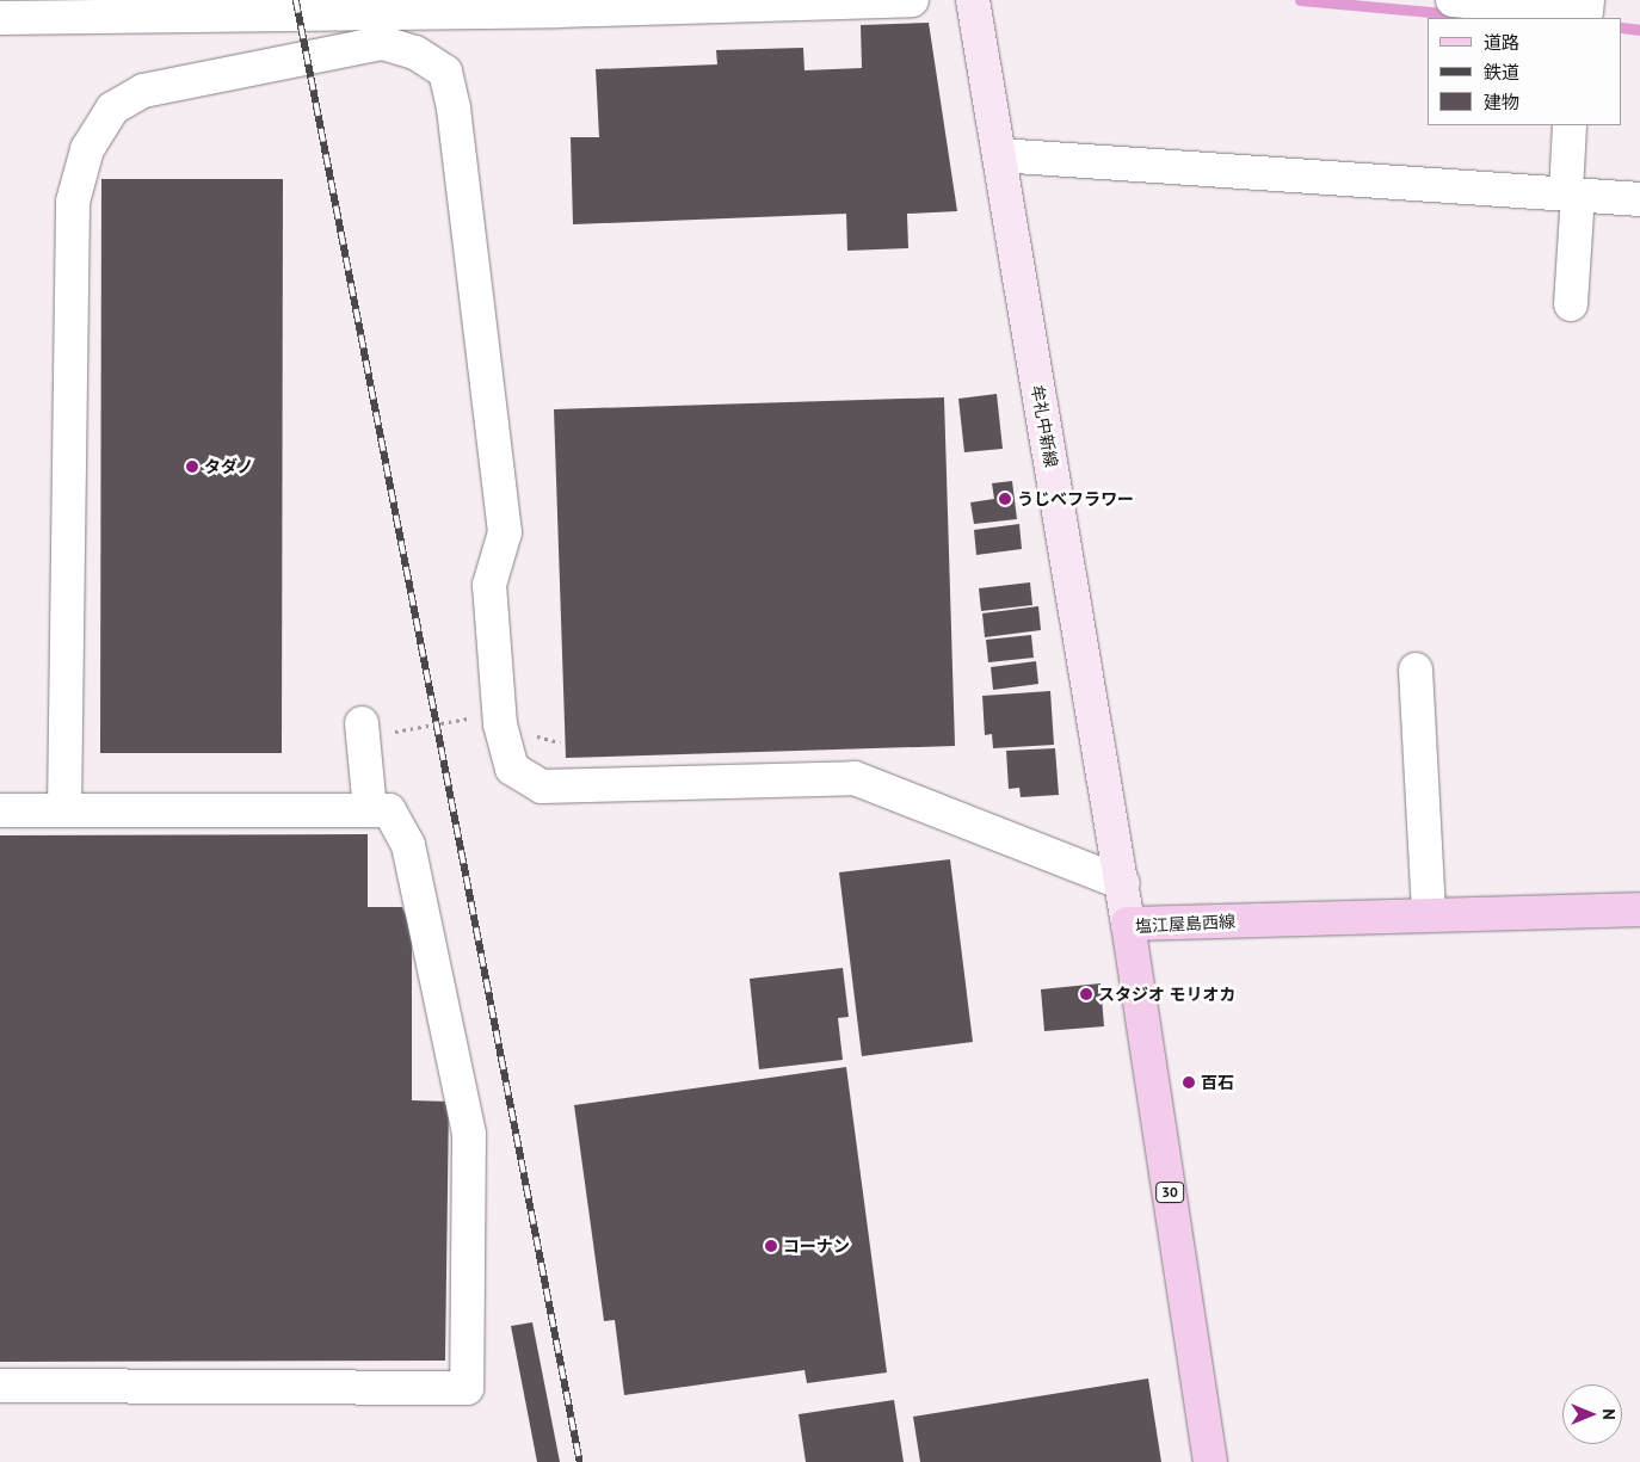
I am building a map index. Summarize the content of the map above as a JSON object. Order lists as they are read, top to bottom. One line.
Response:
{"streets":{"main road":["牟礼中新線","塩江屋島西線","30"]},"crossings":[["牟礼中新線","塩江屋島西線"]],"places":["タダノ","うじべフラワー","スタジオ モリオカ","百石","コーナン"],"legend":["道路","鉄道","建物"],"north":"right"}
